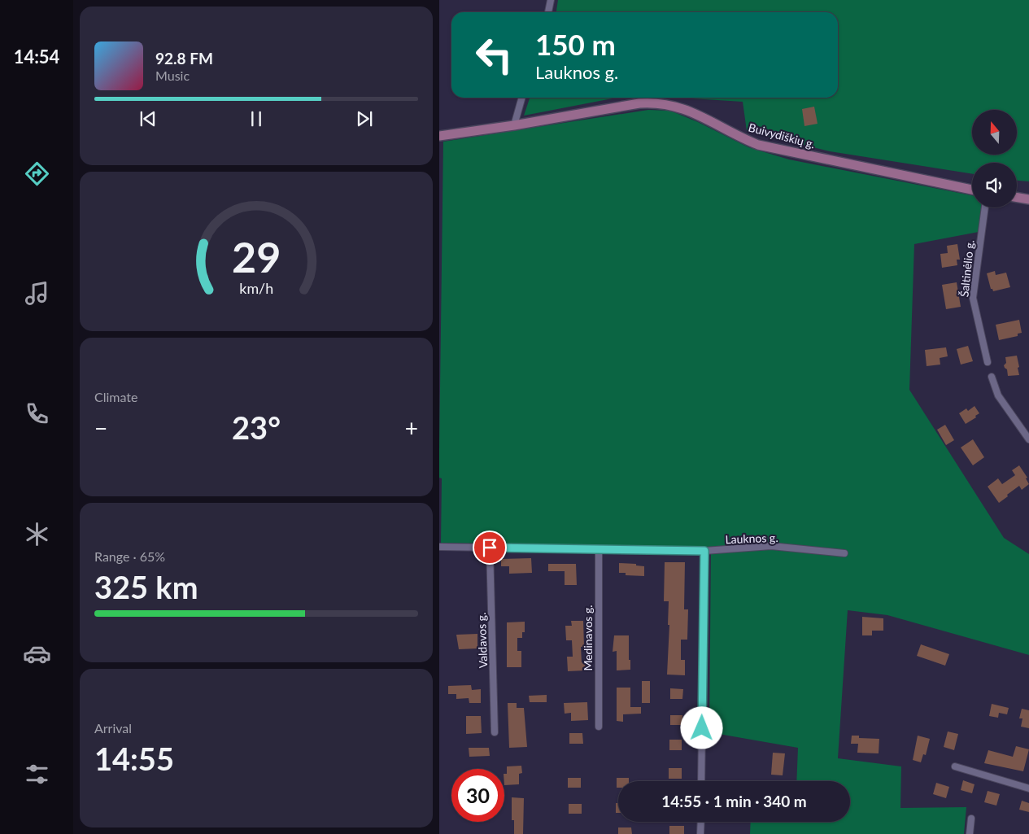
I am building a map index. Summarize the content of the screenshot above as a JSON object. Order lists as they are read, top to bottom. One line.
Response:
{"streets":{"street":["Buivydiškių g.","Šaltinėlio g.","Lauknos g.","Medinavos g.","Valdavos g."]},"crossings":[["Lauknos g.","Medinavos g."],["Lauknos g.","Valdavos g."]],"north":"top","page":{"tabs":"14:54","turn":["150 m","Lauknos g."],"song":["92.8 FM","Music"],"tile":["Climate",["Range · 65%","325 km"],["Arrival","14:55"]],"heat":["−","23°","+"],"limit":"30","trip":"14:55 · 1 min · 340 m","gauge":["29","km/h"]}}
